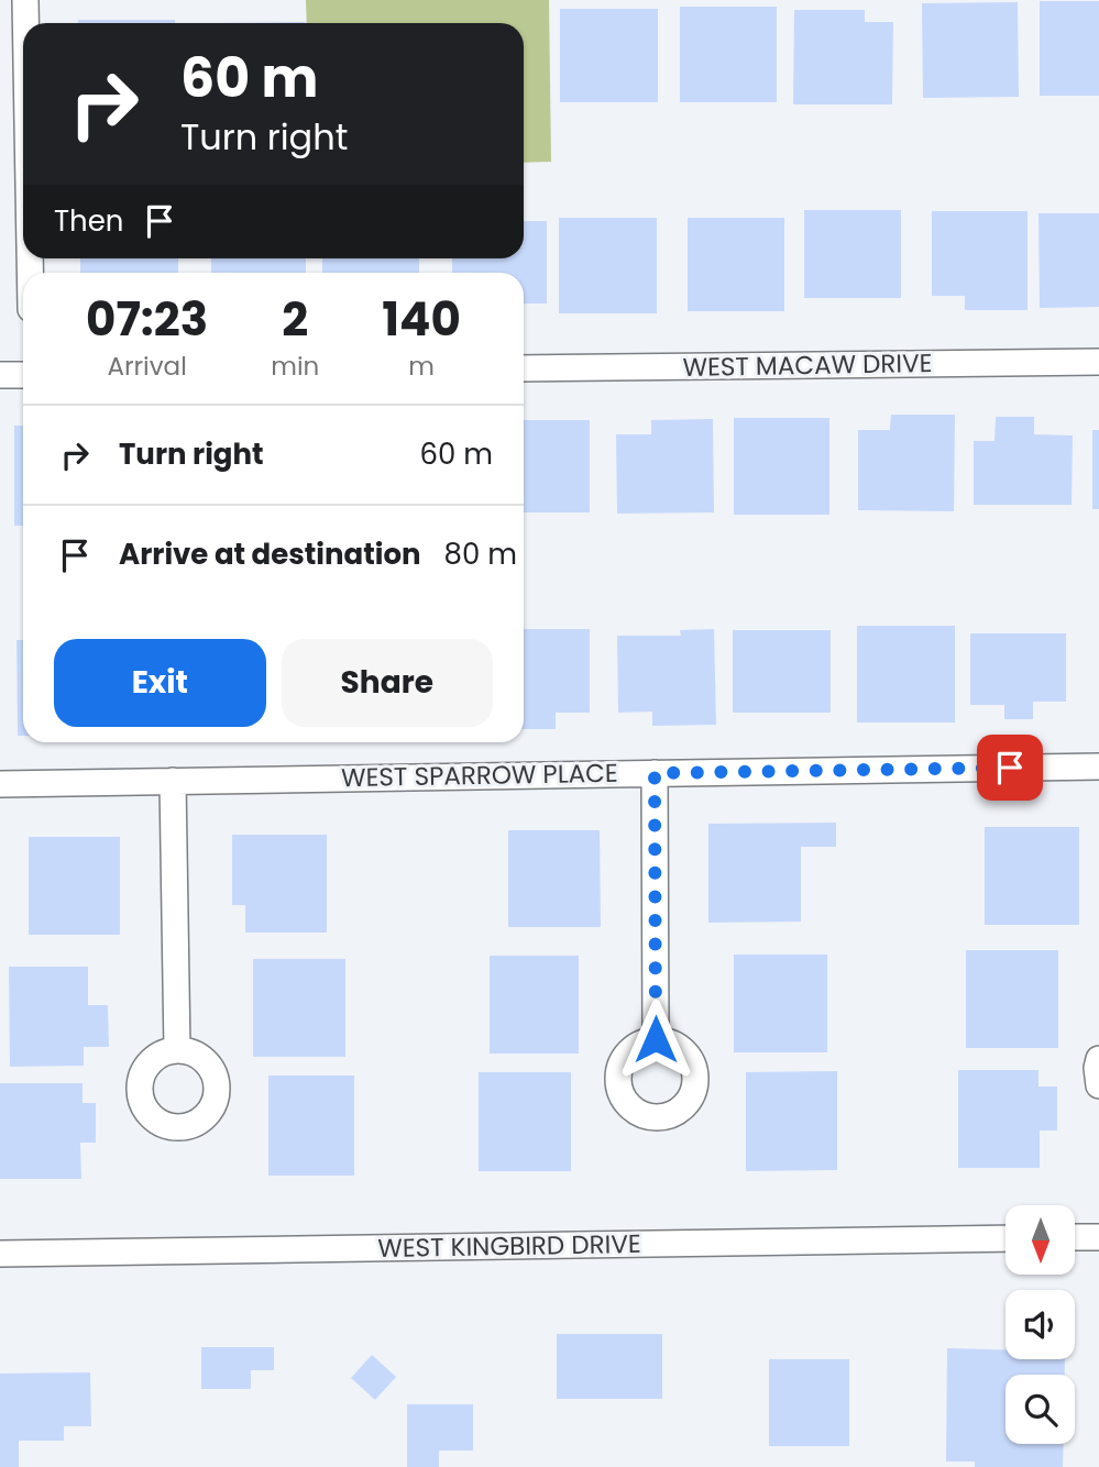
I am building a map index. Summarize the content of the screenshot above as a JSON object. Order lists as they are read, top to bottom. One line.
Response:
{"streets":{"street":["WEST MACAW DRIVE","WEST SPARROW PLACE","WEST KINGBIRD DRIVE"]},"north":"bottom","page":{"turn":["60 m","Turn right"],"then":"Then","eta":["07:23","Arrival","2","min","140","m"],"list":[{"name":"Turn right","value":"60 m"},{"name":"Arrive at destination","value":"80 m"}],"buttons":["Exit","Share"]}}
